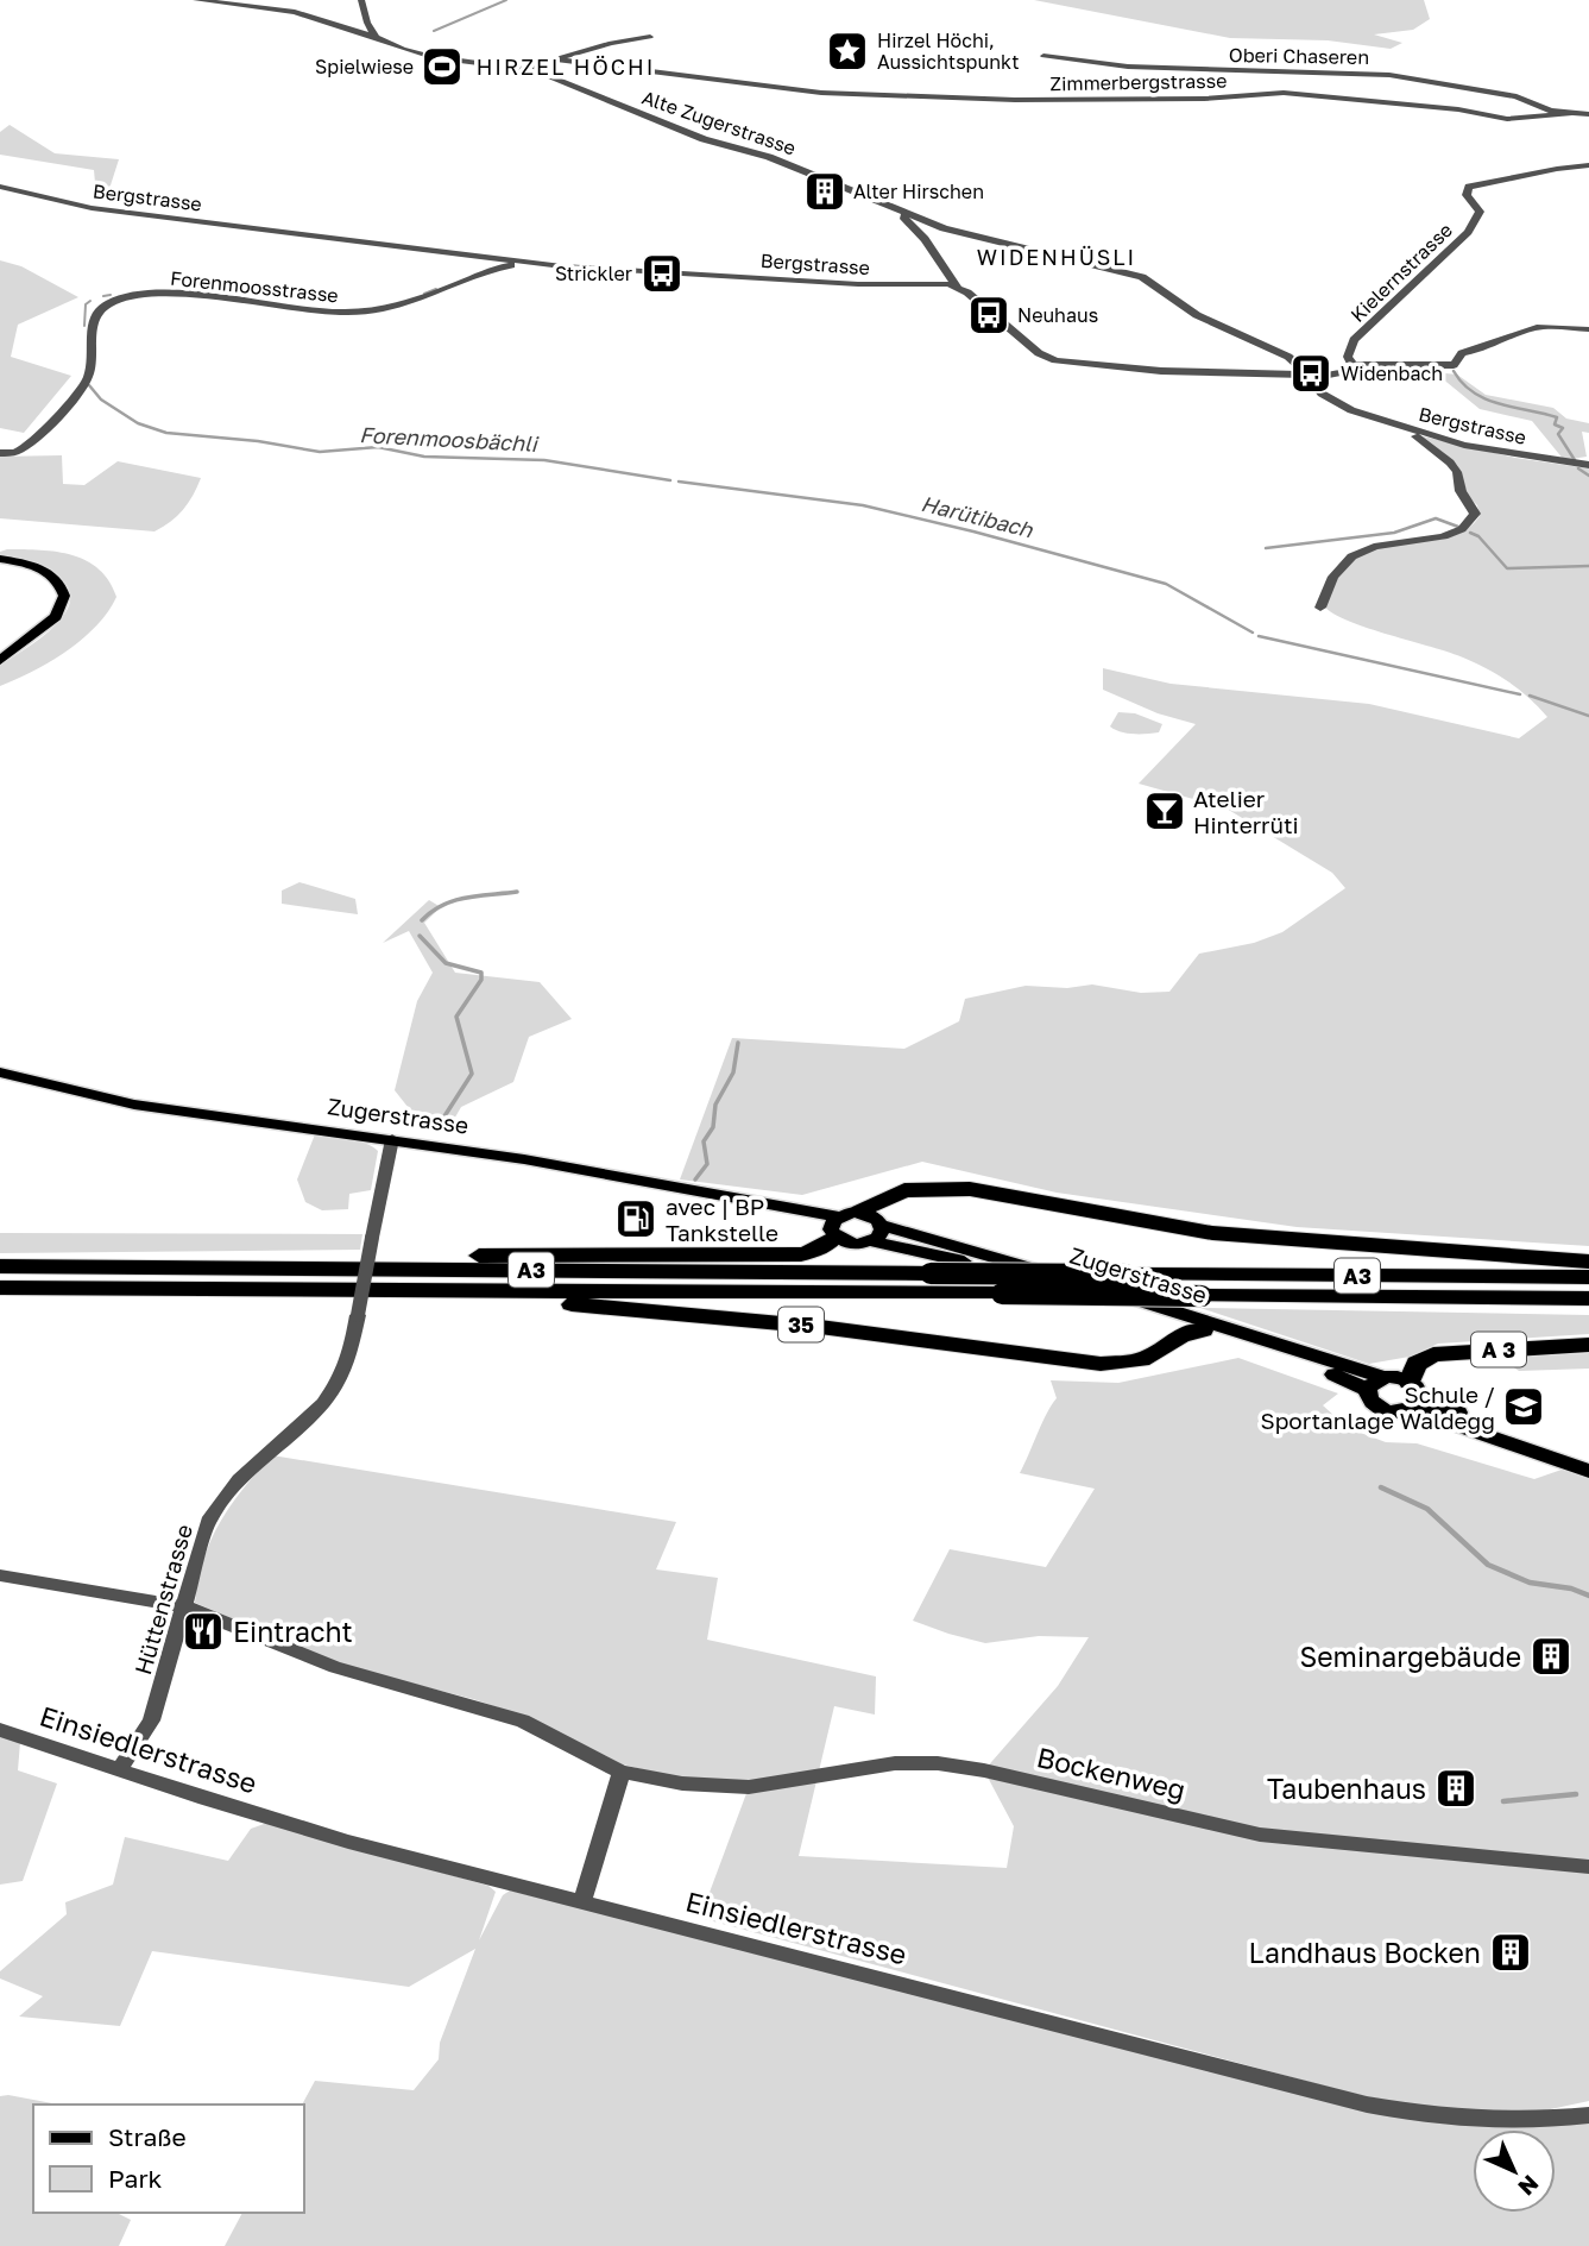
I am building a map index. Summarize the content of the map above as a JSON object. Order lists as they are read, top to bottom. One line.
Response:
{"streets":{"highway":["A3","35","A 3"],"main road":["Zugerstrasse"],"street":["Oberi Chaseren","Zimmerbergstrasse","Alte Zugerstrasse","Bergstrasse","Kielernstrasse","Forenmoosstrasse","Hüttenstrasse","Einsiedlerstrasse","Bockenweg"]},"crossings":[["Oberi Chaseren","Zimmerbergstrasse"],["Alte Zugerstrasse","Bergstrasse"],["Bergstrasse","Forenmoosstrasse"],["Zugerstrasse","35"],["Zugerstrasse","A 3"],["Zugerstrasse","Hüttenstrasse"],["A3","35"],["Hüttenstrasse","Einsiedlerstrasse"],["Hüttenstrasse","Bockenweg"]],"districts":["HIRZEL HÖCHI","WIDENHÜSLI"],"water":["Forenmoosbächli","Harütibach"],"places":{"place":["Hirzel Höchi, Aussichtspunkt"],"sports":["Spielwiese"],"building":["Alter Hirschen","Seminargebäude","Taubenhaus","Landhaus Bocken"],"bus stop":["Strickler","Neuhaus","Widenbach"],"bar":["Atelier Hinterrüti"],"fuel station":["avec | BP Tankstelle"],"school or university":["Schule / Sportanlage Waldegg"],"restaurant":["Eintracht"]},"legend":["Straße","Park"],"north":"bottom right"}
